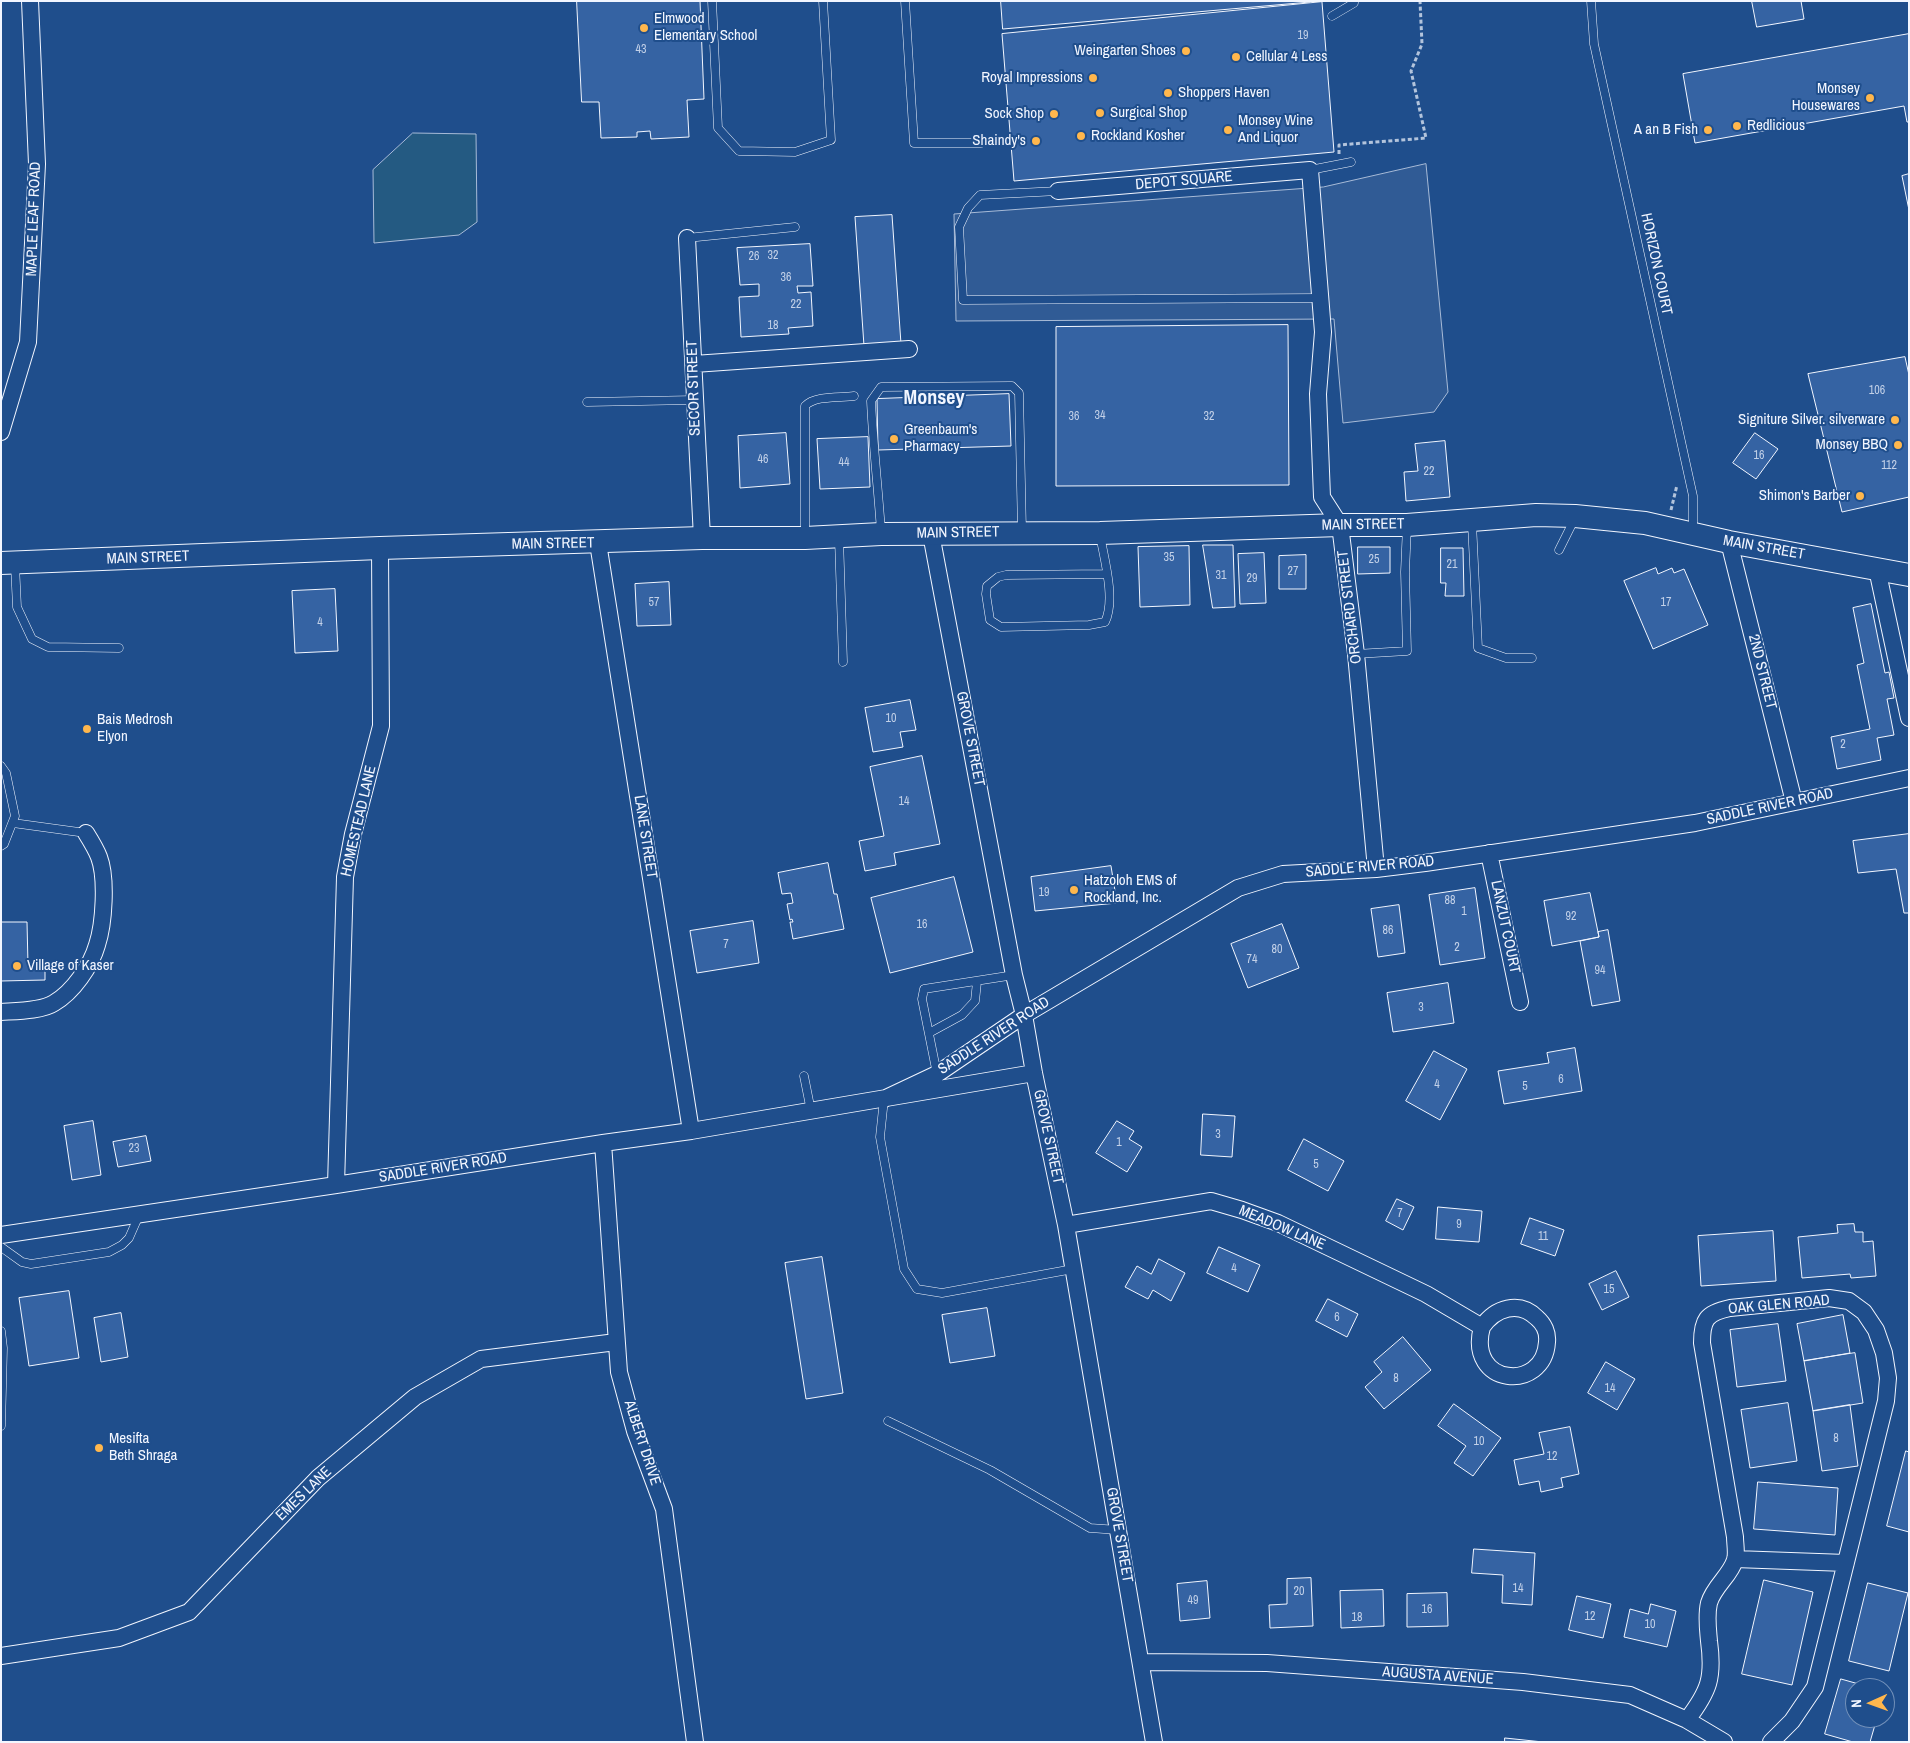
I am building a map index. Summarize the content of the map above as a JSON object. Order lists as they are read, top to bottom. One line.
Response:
{"streets":{"main road":["MAIN STREET"],"street":["DEPOT SQUARE","MAPLE LEAF ROAD","SECOR STREET","ORCHARD STREET","2ND STREET","GROVE STREET","SADDLE RIVER ROAD","HOMESTEAD LANE","LANE STREET","LANZUT COURT","MEADOW LANE","OAK GLEN ROAD","ALBERT DRIVE","EMES LANE","AUGUSTA AVENUE"],"lane":["HORIZON COURT"]},"crossings":[["DEPOT SQUARE","ORCHARD STREET"],["HORIZON COURT","MAIN STREET"],["SECOR STREET","MAIN STREET"],["MAIN STREET","ORCHARD STREET"],["MAIN STREET","2ND STREET"],["MAIN STREET","GROVE STREET"],["MAIN STREET","HOMESTEAD LANE"],["MAIN STREET","LANE STREET"],["ORCHARD STREET","SADDLE RIVER ROAD"],["2ND STREET","SADDLE RIVER ROAD"],["GROVE STREET","SADDLE RIVER ROAD"],["GROVE STREET","MEADOW LANE"],["GROVE STREET","AUGUSTA AVENUE"],["SADDLE RIVER ROAD","HOMESTEAD LANE"],["SADDLE RIVER ROAD","LANE STREET"],["SADDLE RIVER ROAD","LANZUT COURT"],["SADDLE RIVER ROAD","ALBERT DRIVE"],["ALBERT DRIVE","EMES LANE"]],"districts":["Monsey"],"places":["Elmwood Elementary School","Weingarten Shoes","Cellular 4 Less","Royal Impressions","Shoppers Haven","Monsey Housewares","Surgical Shop","Sock Shop","Redlicious","Monsey Wine And Liquor","A an B Fish","Rockland Kosher","Shaindy's","Signiture Silver. silverware","Greenbaum's Pharmacy","Monsey BBQ","Shimon's Barber","Bais Medrosh Elyon","Hatzoloh EMS of Rockland, Inc.","Village of Kaser","Mesifta Beth Shraga"],"house_numbers":["19","43","32","26","36","22","18","106","34","36","32","16","46","44","112","22","35","25","21","27","31","29","57","17","4","10","2","14","19","88","1","92","16","86","7","2","80","74","94","3","6","4","5","3","1","23","5","7","9","11","4","15","6","8","14","8","10","12","14","20","49","16","12","18","10"],"north":"left"}
